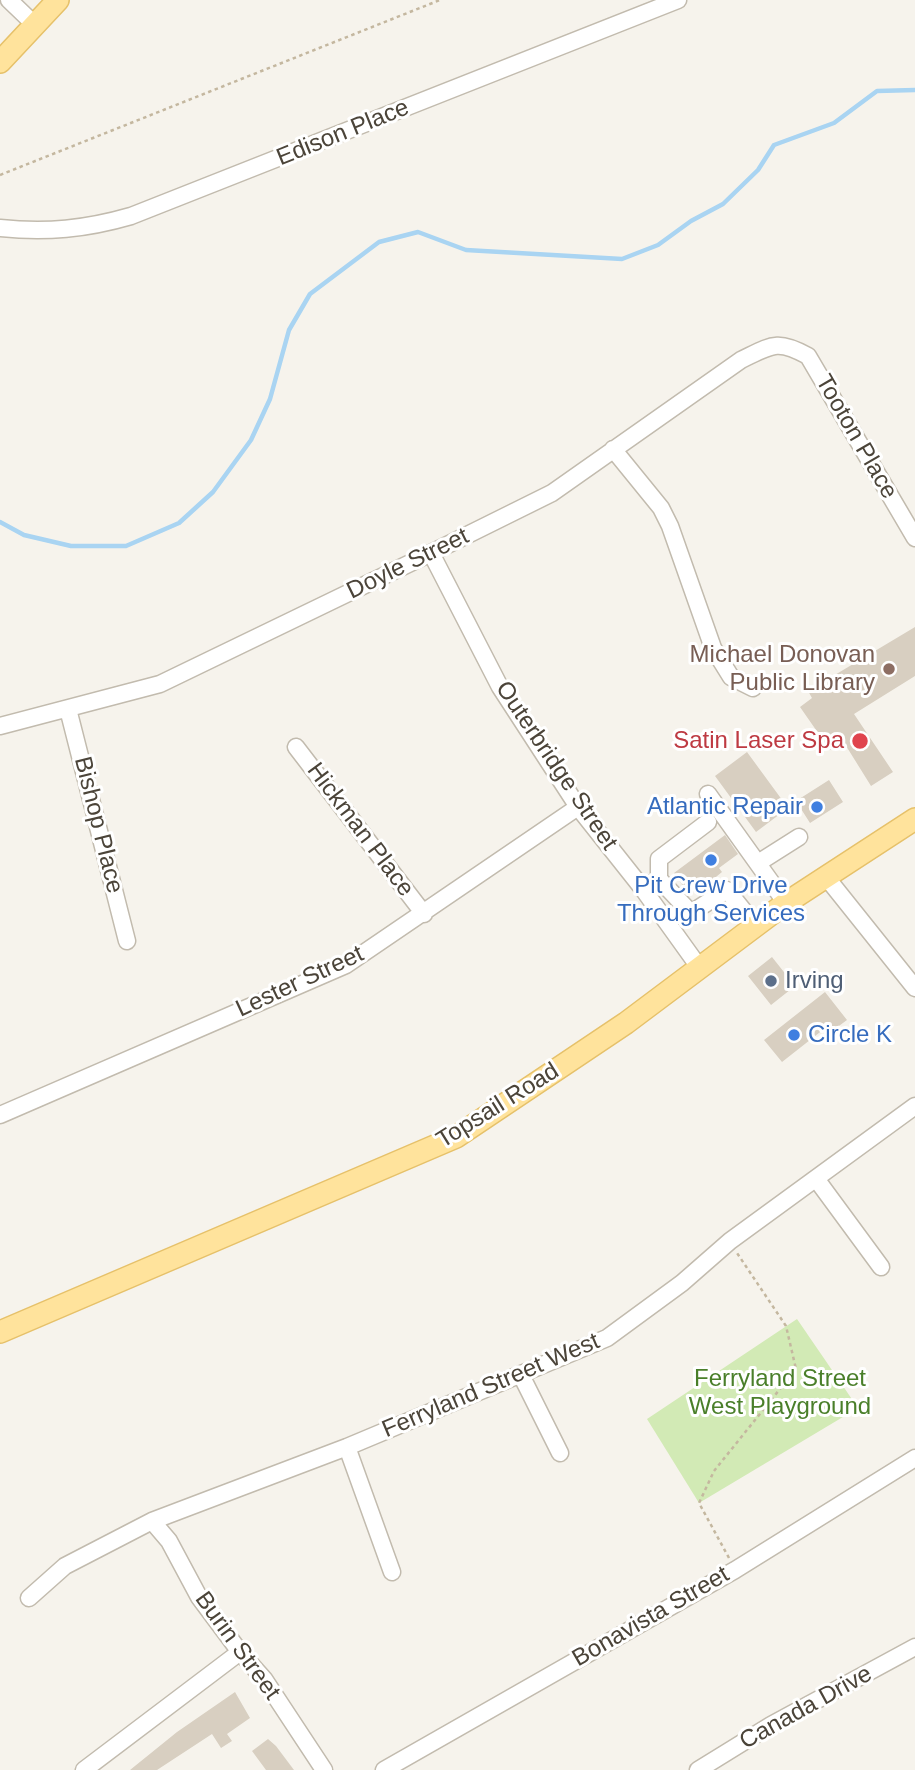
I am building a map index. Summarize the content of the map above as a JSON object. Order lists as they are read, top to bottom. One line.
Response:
{"streets":{"main road":["Topsail Road"],"street":["Edison Place","Tooton Place","Doyle Street","Outerbridge Street","Bishop Place","Hickman Place","Lester Street","Ferryland Street West","Bonavista Street","Burin Street","Canada Drive"]},"crossings":[["Tooton Place","Doyle Street"],["Doyle Street","Outerbridge Street"],["Doyle Street","Bishop Place"],["Outerbridge Street","Lester Street"],["Outerbridge Street","Topsail Road"],["Hickman Place","Lester Street"],["Ferryland Street West","Burin Street"]],"parks":["Ferryland Street West Playground"],"places":["Michael Donovan Public Library","Satin Laser Spa","Atlantic Repair","Pit Crew Drive Through Services","Irving","Circle K"]}
